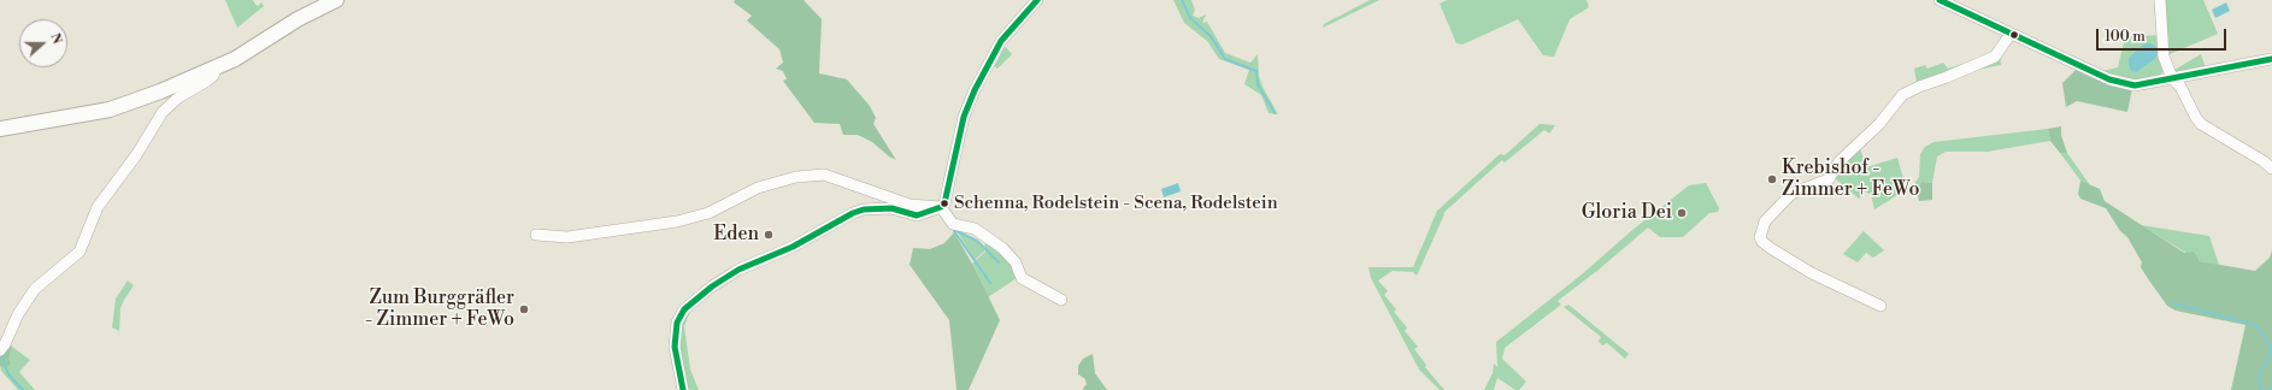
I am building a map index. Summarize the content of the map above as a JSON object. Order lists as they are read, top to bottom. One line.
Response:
{"places":["Krebishof - Zimmer + FeWo","Schenna, Rodelstein - Scena, Rodelstein","Gloria Dei","Eden","Zum Burggräfler - Zimmer + FeWo"],"scale_bar":"100 m","north":"right"}
